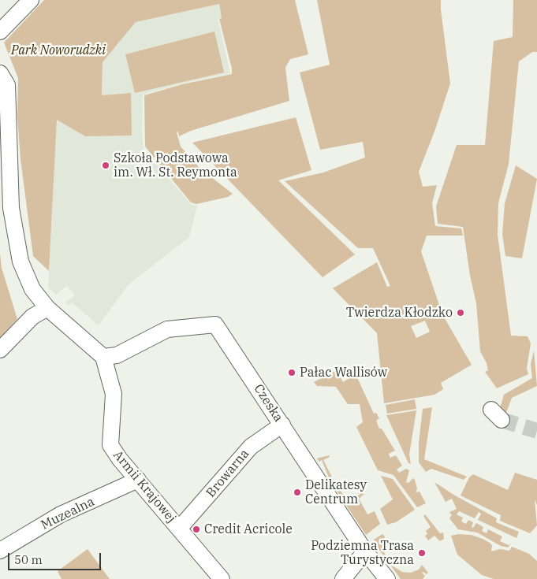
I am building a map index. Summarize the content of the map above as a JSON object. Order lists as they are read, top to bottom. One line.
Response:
{"streets":{"street":["Czeska","Browarna","Armii Krajowej","Muzealna"]},"crossings":[["Czeska","Browarna"],["Czeska","Armii Krajowej"],["Browarna","Armii Krajowej"],["Armii Krajowej","Muzealna"]],"parks":["Park Noworudzki"],"places":["Szkoła Podstawowa im. Wł. St. Reymonta","Twierdza Kłodzko","Pałac Wallisów","Delikatesy Centrum","Credit Acricole","Podziemna Trasa Turystyczna"],"scale_bar":"50 m"}
